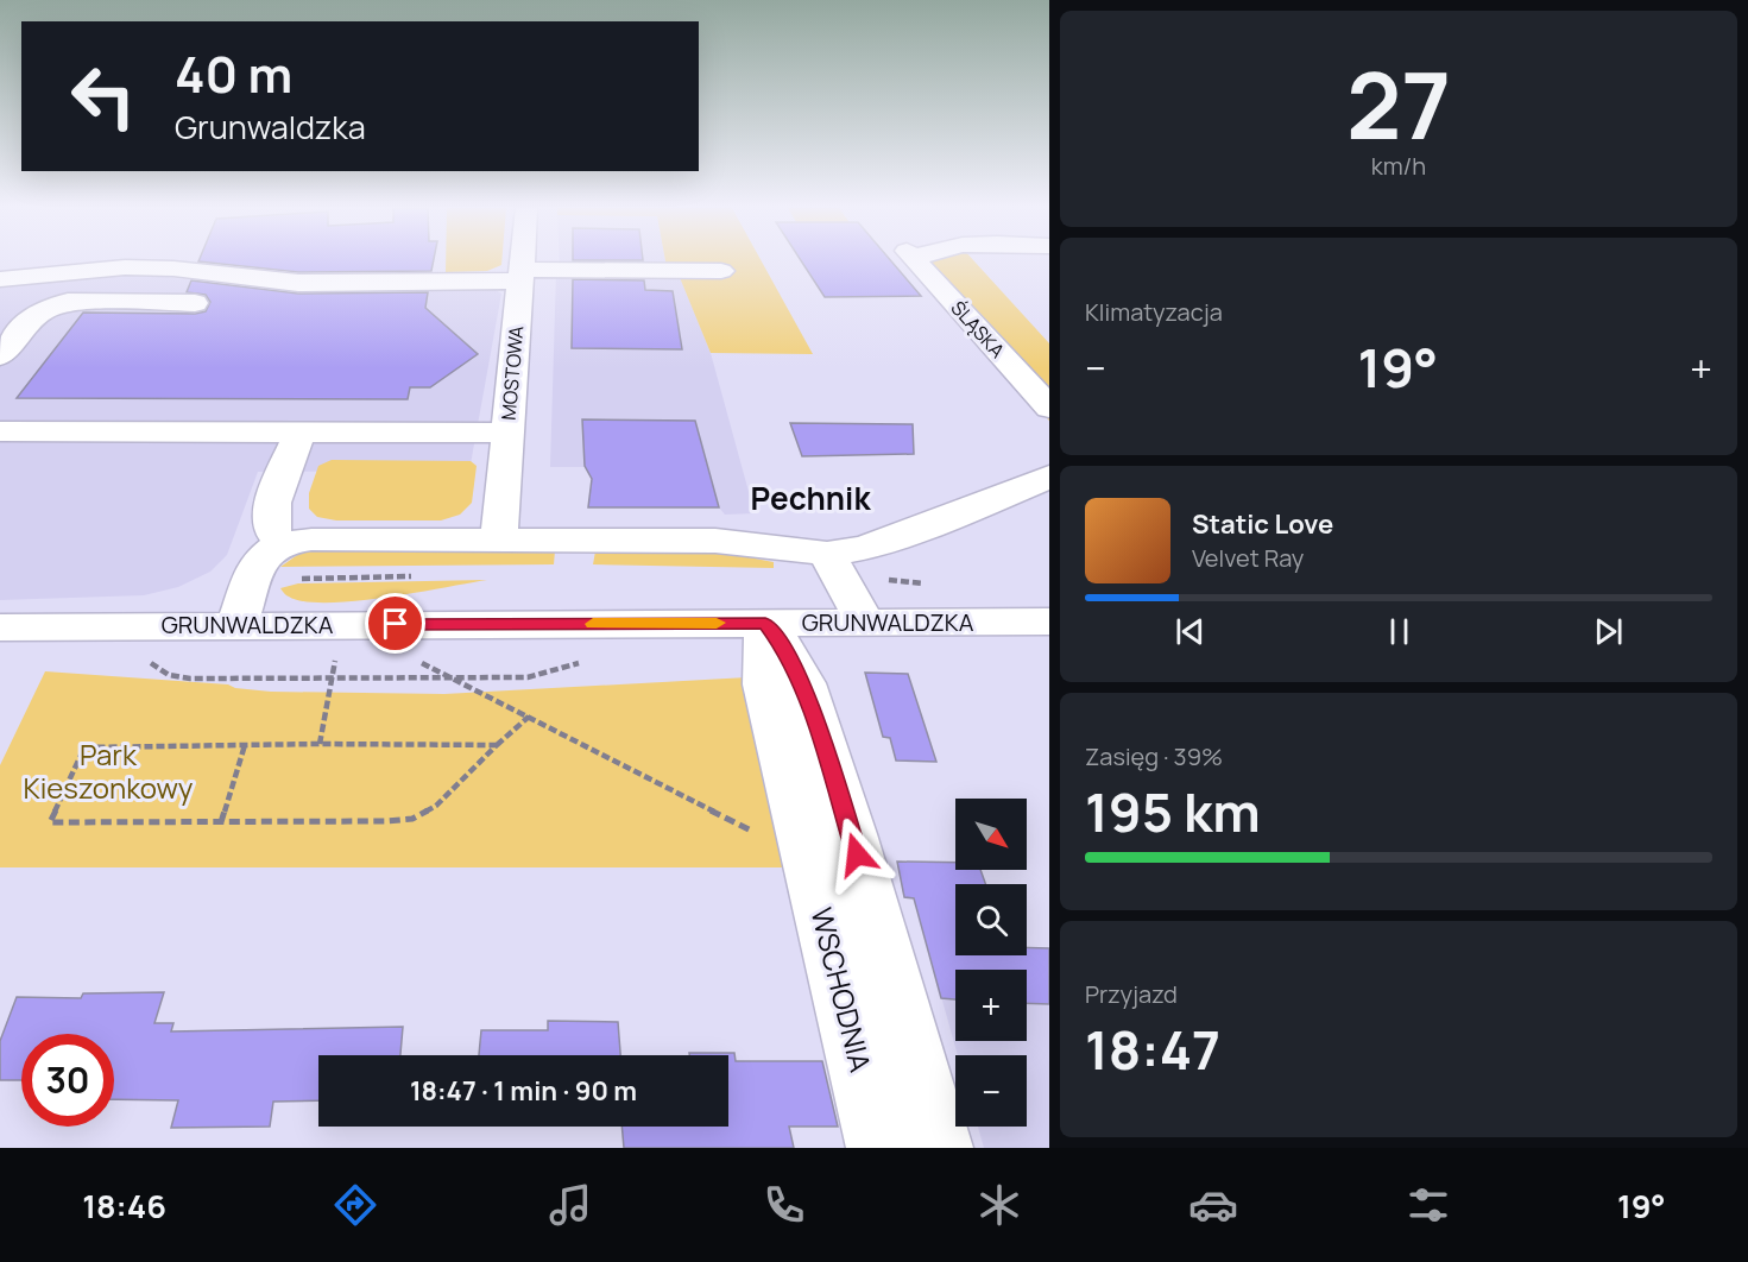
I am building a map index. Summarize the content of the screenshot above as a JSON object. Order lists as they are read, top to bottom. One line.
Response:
{"streets":{"street":["ŚLĄSKA","MOSTOWA","GRUNWALDZKA","WSCHODNIA"]},"crossings":[["GRUNWALDZKA","WSCHODNIA"]],"districts":["Pechnik"],"parks":["Park Kieszonkowy"],"north":"bottom right","page":{"tile":[["27","km/h"],"Klimatyzacja",["Zasięg · 39%","195 km"],["Przyjazd","18:47"]],"turn":["40 m","Grunwaldzka"],"heat":["−","19°","+"],"song":["Static Love","Velvet Ray"],"map_buttons":["+","−"],"limit":"30","trip":"18:47 · 1 min · 90 m","tabs":["18:46","19°"]}}
